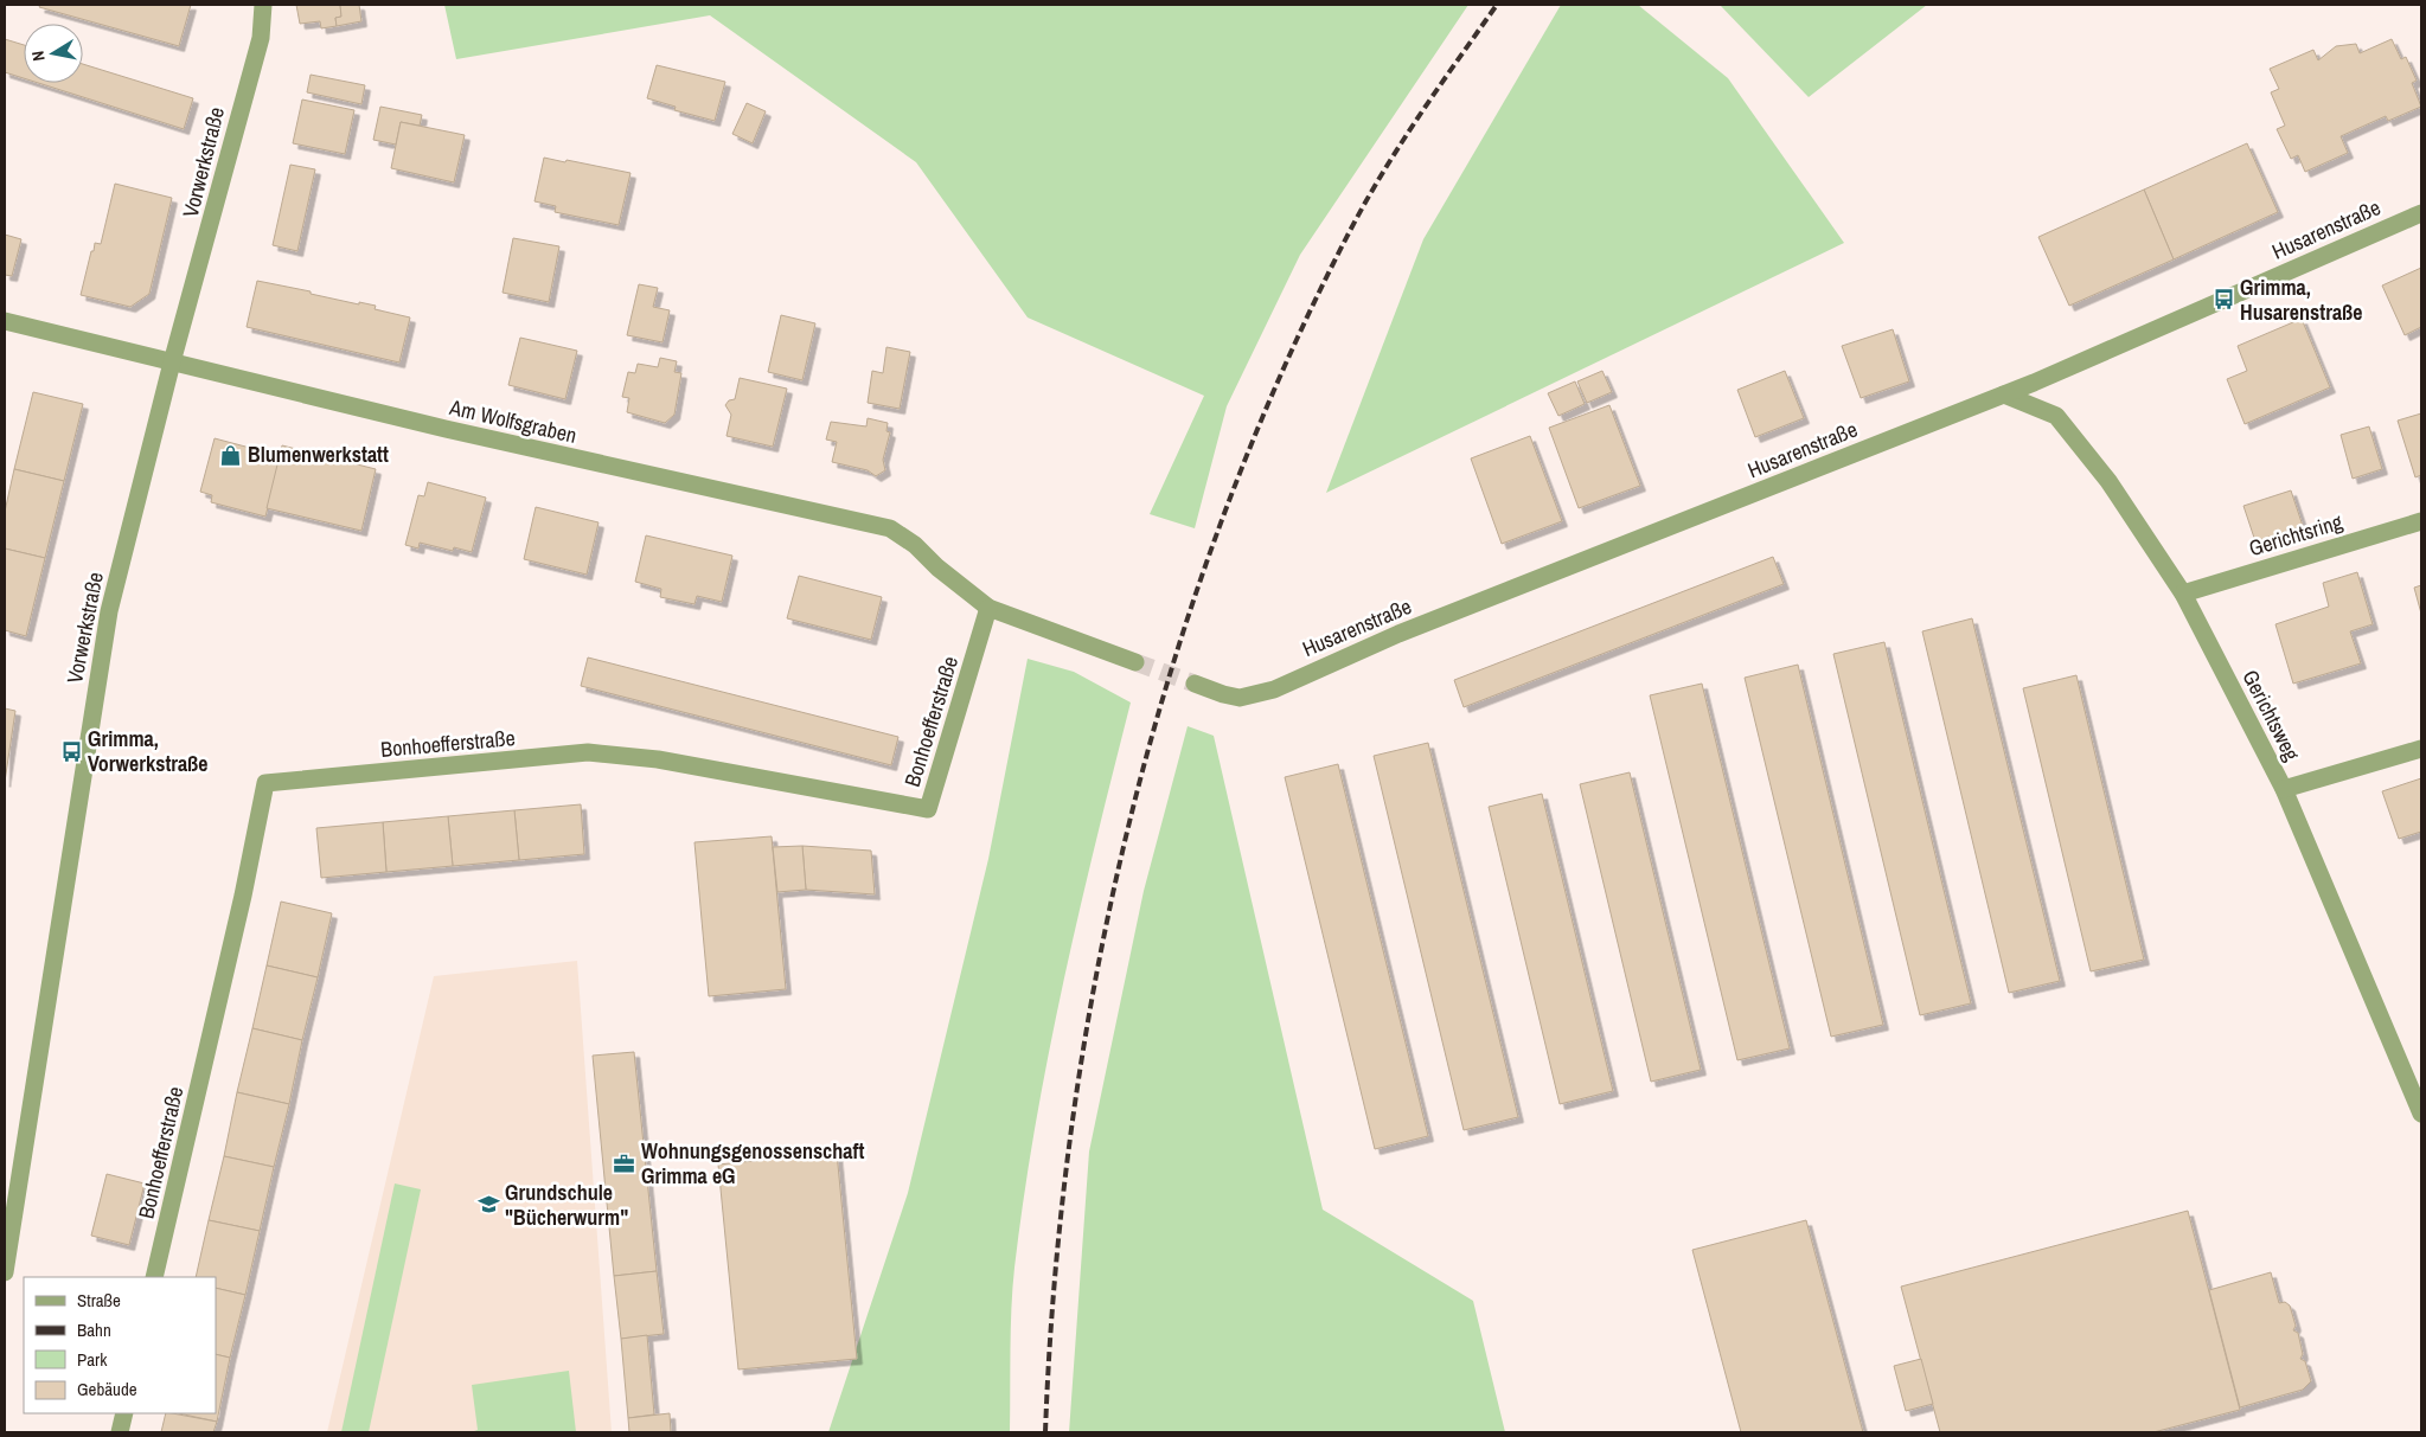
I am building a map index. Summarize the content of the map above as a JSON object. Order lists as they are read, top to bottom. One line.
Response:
{"streets":{"street":["Vorwerkstraße","Husarenstraße","Am Wolfsgraben","Gerichtsring","Gerichtsweg","Bonhoefferstraße"]},"crossings":[["Vorwerkstraße","Am Wolfsgraben"],["Husarenstraße","Gerichtsweg"],["Am Wolfsgraben","Bonhoefferstraße"],["Gerichtsring","Gerichtsweg"]],"places":{"bus stop":["Grimma, Husarenstraße","Grimma, Vorwerkstraße"],"shop":["Blumenwerkstatt"],"office":["Wohnungsgenossenschaft Grimma eG"],"school or university":["Grundschule \"Bücherwurm\""]},"legend":["Straße","Bahn","Park","Gebäude"],"north":"left"}
